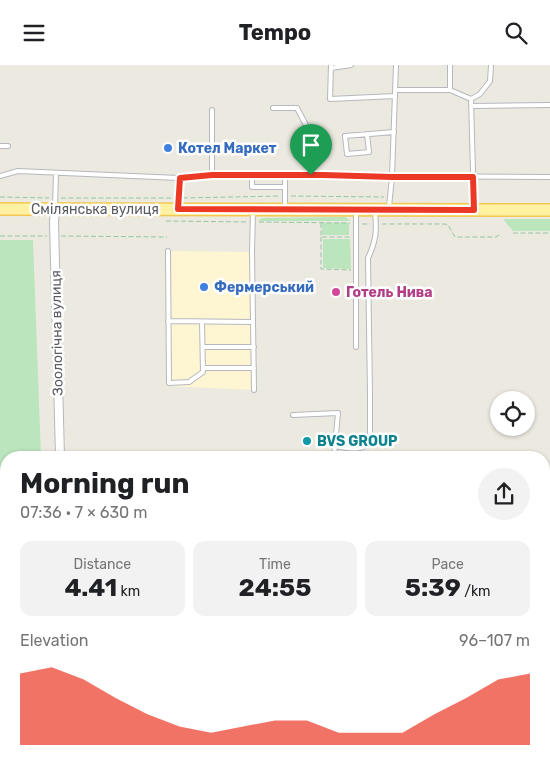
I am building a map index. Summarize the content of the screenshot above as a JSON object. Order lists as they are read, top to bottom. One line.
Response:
{"streets":{"main road":["Смілянська вулиця"],"street":["Зоологічна вулиця"]},"crossings":[["Смілянська вулиця","Зоологічна вулиця"]],"places":["Котел Маркет","Фермерський","Готель Нива","BVS GROUP"],"page":{"header":"Tempo","heading":["Morning run","07:36 · 7 × 630 m"],"stats":[["Distance","4.41 km"],["Time","24:55"],["Pace","5:39 /km"]],"chart":["Elevation","96–107 m"]}}
